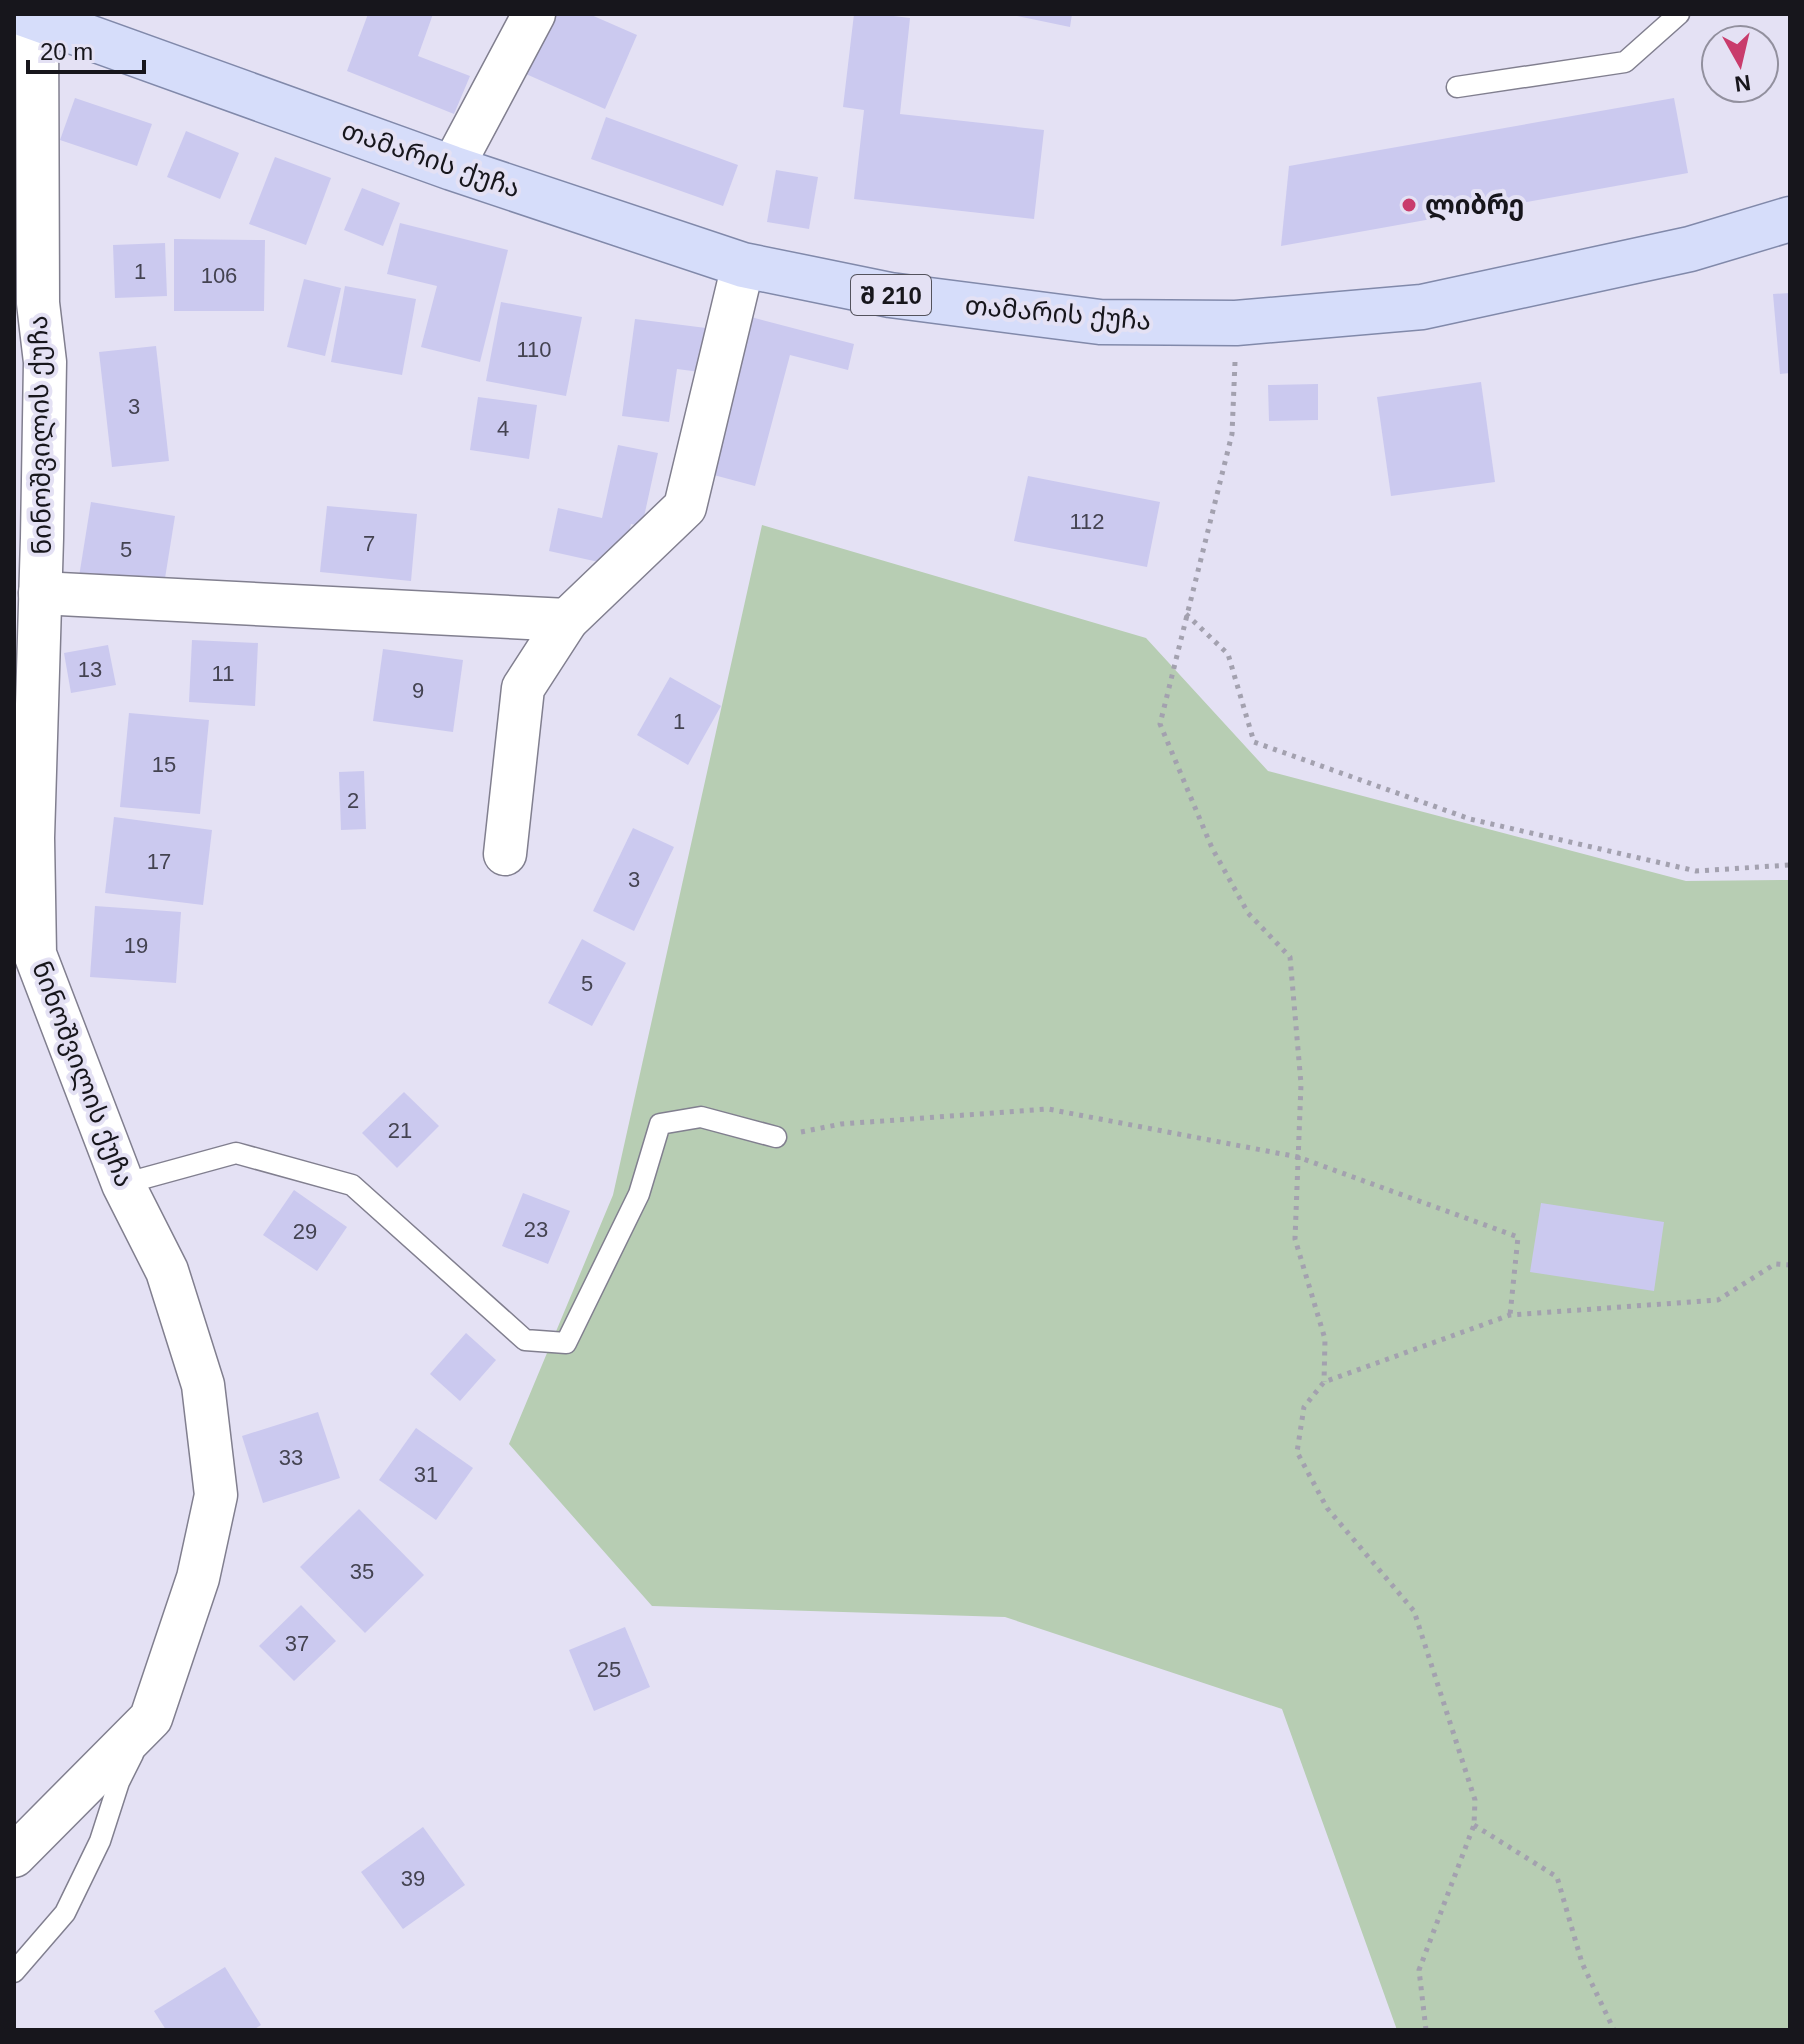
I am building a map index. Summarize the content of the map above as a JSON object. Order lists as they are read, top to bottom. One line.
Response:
{"streets":{"main road":["თამარის ქუჩა","შ 210"],"street":["ნინოშვილის ქუჩა"]},"crossings":[["თამარის ქუჩა","ნინოშვილის ქუჩა"]],"places":["ლიბრე"],"house_numbers":["1","106","110","3","4","112","7","5","13","11","9","1","15","2","17","3","19","5","21","23","29","33","31","35","37","25","39"],"scale_bar":"20 m","north":"bottom"}
